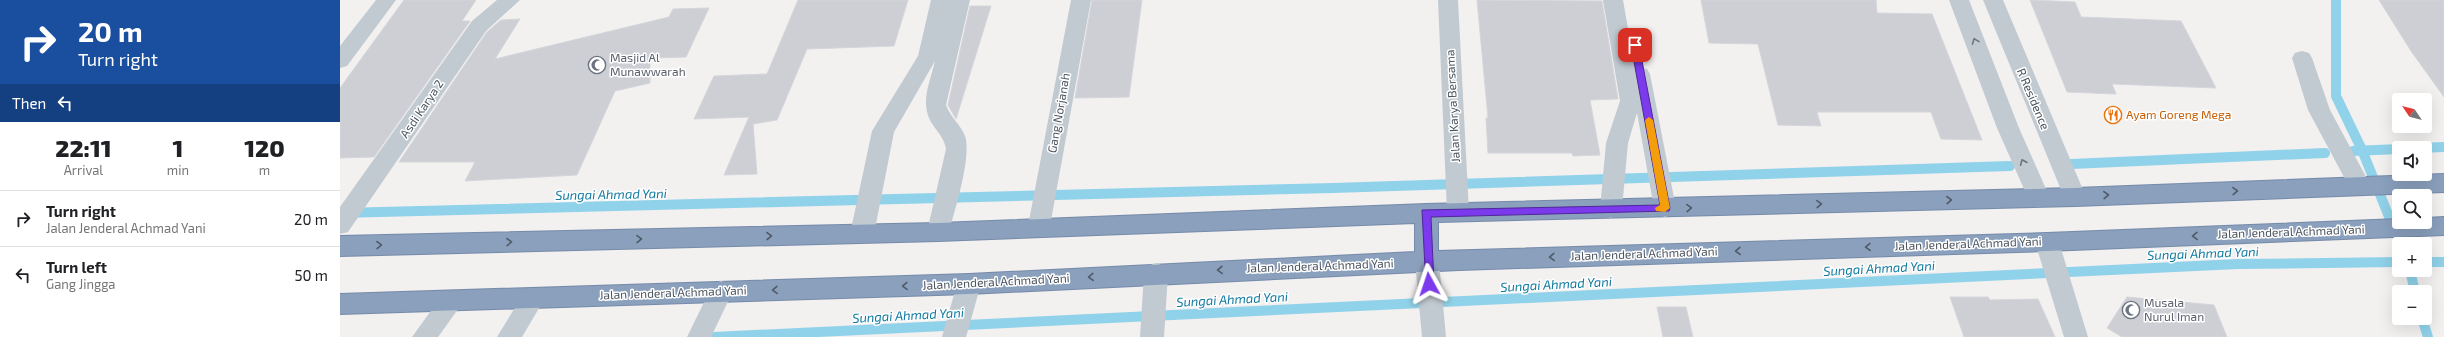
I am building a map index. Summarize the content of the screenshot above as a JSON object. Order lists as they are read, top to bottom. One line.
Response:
{"streets":{"highway":["Jalan Jenderal Achmad Yani"],"street":["R Residence","Jalan Karya Bersama","Asdi Karya 2","Gang Norjanah"]},"water":["Sungai Ahmad Yani"],"places":{"mosque":["Masjid Al Munawwarah","Musala Nurul Iman"],"restaurant":["Ayam Goreng Mega"]},"north":"top left","page":{"turn":["20 m","Turn right"],"then":"Then","map_buttons":["+","−"],"eta":["22:11","Arrival","1","min","120","m"],"list":[{"name":"Turn right","note":"Jalan Jenderal Achmad Yani","value":"20 m"},{"name":"Turn left","note":"Gang Jingga","value":"50 m"}]}}
